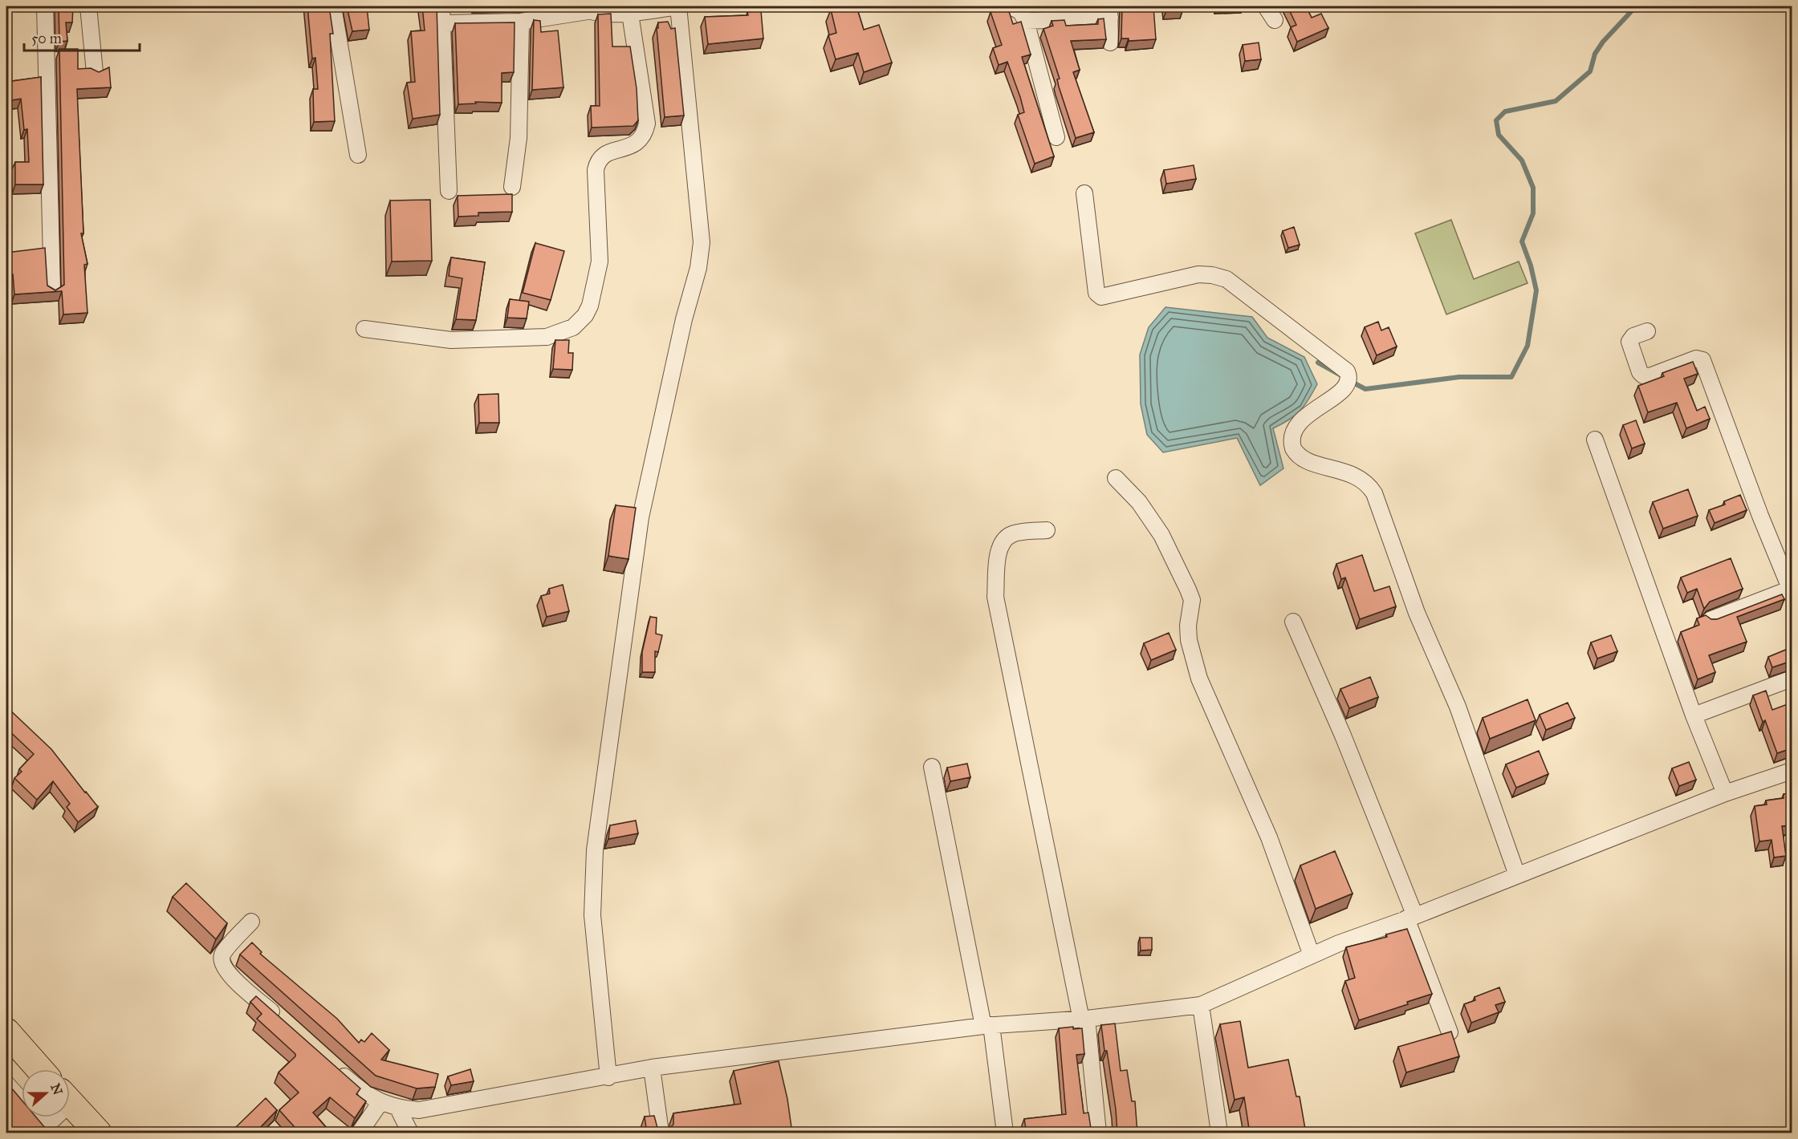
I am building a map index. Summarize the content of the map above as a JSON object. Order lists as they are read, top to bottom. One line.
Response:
{"scale_bar":"50 m","north":"right"}
